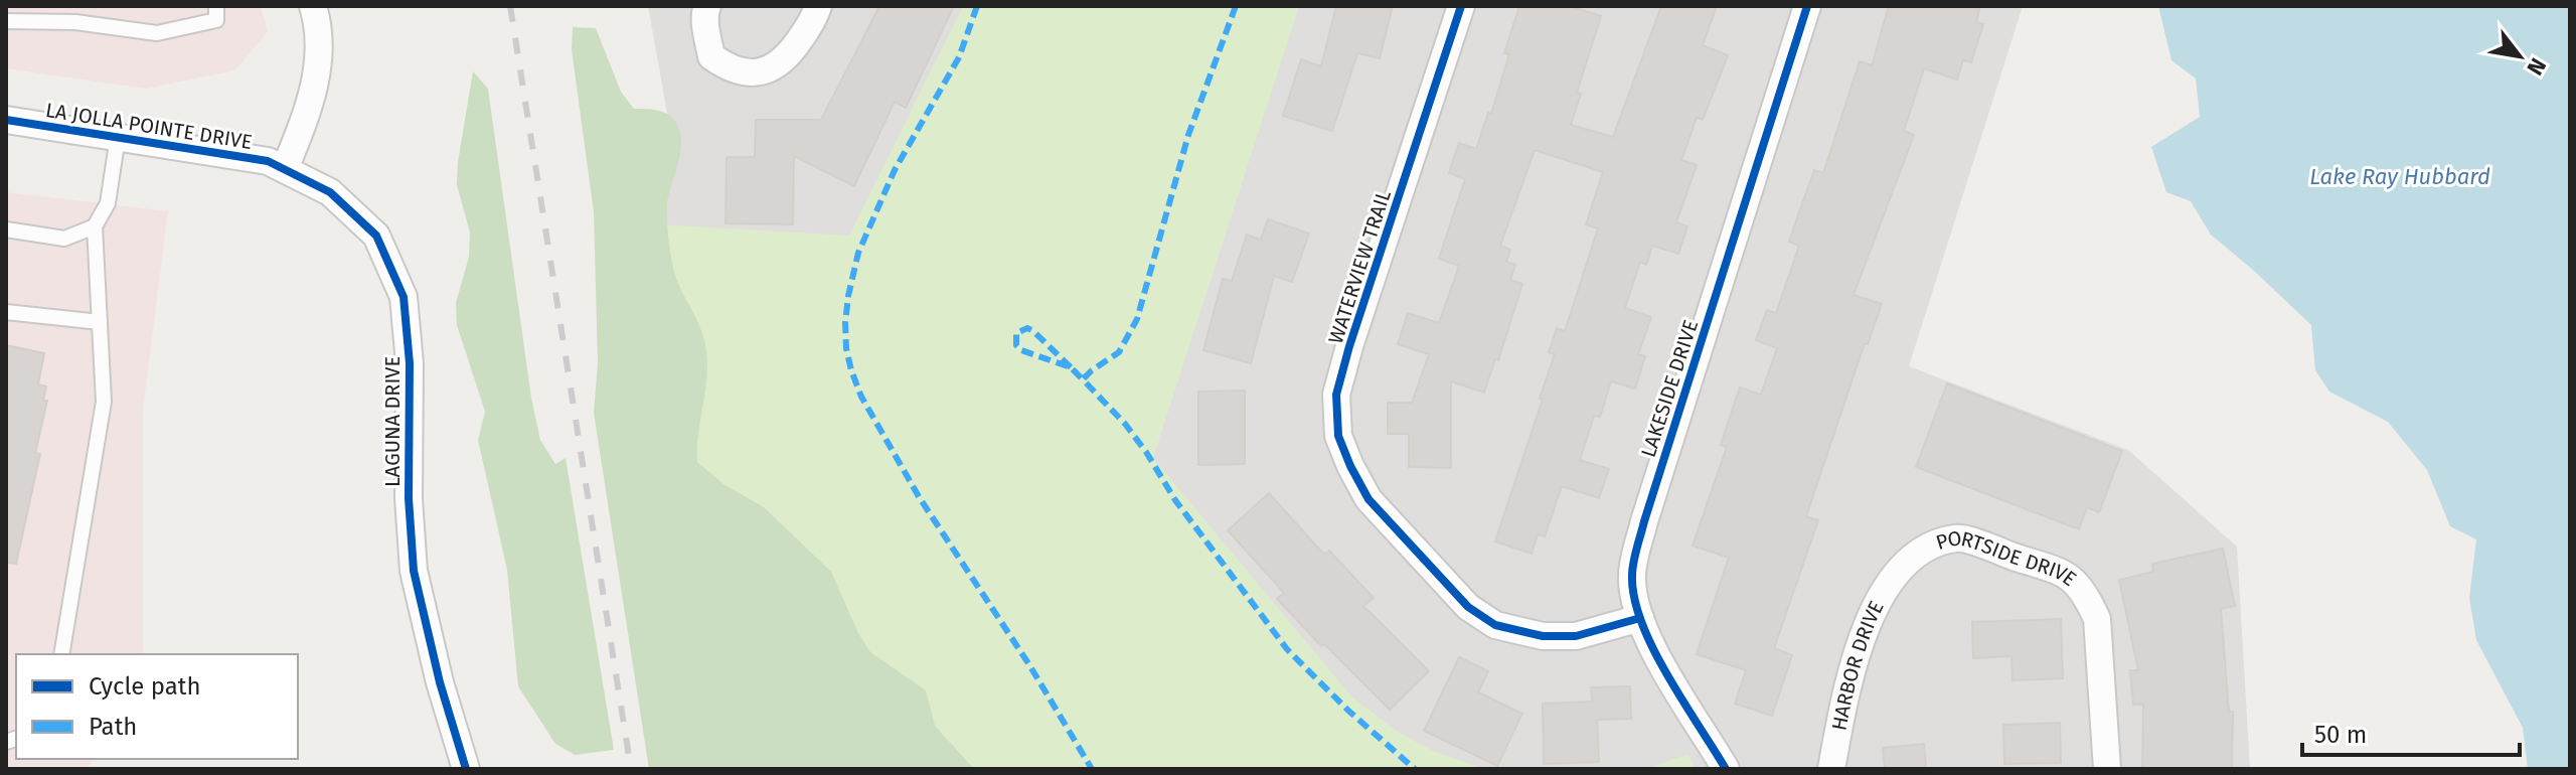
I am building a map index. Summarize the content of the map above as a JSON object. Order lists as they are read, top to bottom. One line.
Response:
{"streets":{"street":["LA JOLLA POINTE DRIVE","WATERVIEW TRAIL","LAKESIDE DRIVE","LAGUNA DRIVE","PORTSIDE DRIVE","HARBOR DRIVE"]},"crossings":[["LA JOLLA POINTE DRIVE","LAGUNA DRIVE"],["WATERVIEW TRAIL","LAKESIDE DRIVE"],["PORTSIDE DRIVE","HARBOR DRIVE"]],"water":["Lake Ray Hubbard"],"legend":["Cycle path","Path"],"scale_bar":"50 m","north":"bottom right"}
